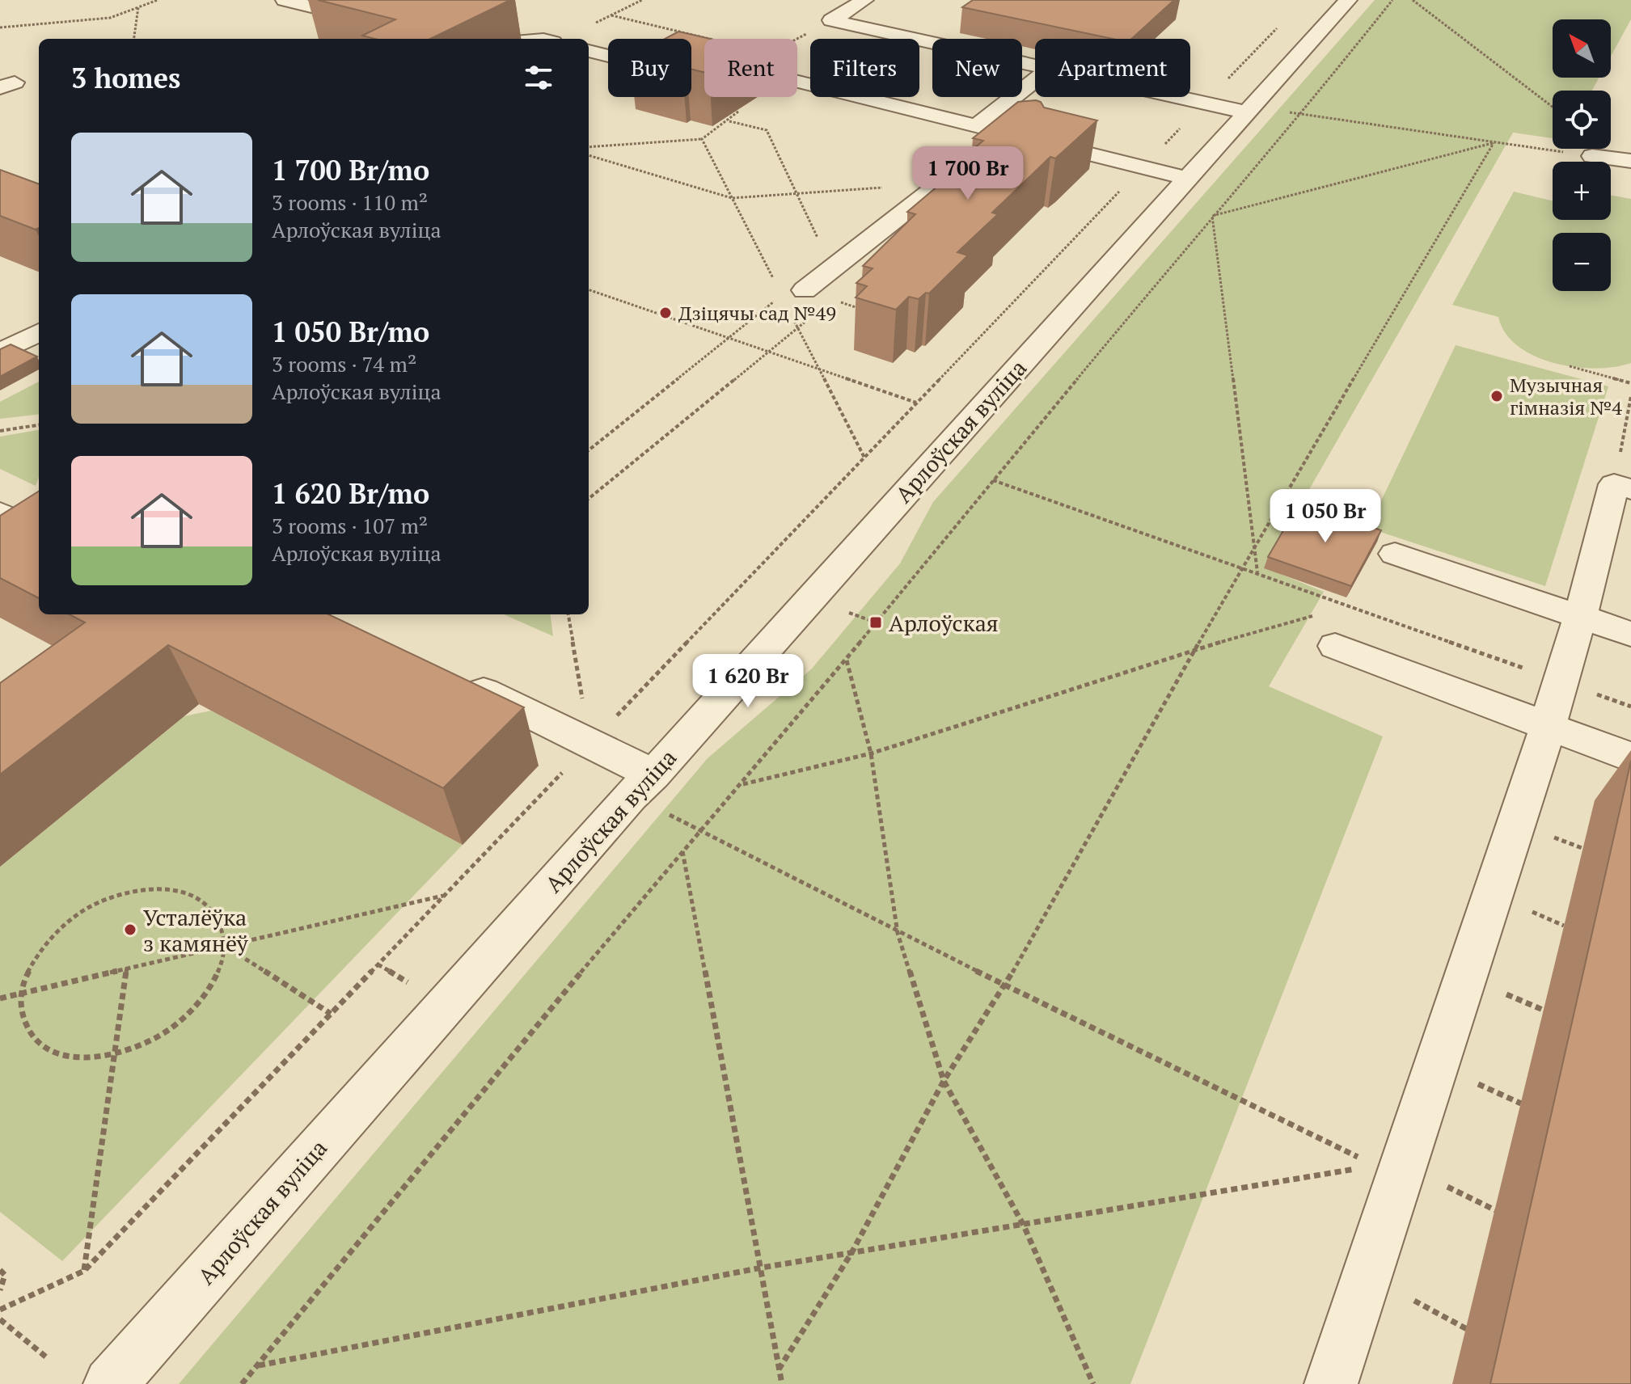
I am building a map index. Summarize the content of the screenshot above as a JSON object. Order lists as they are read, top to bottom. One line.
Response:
{"streets":{"street":["Арлоўская вуліца"]},"places":{"other":["Дзіцячы сад №49","Музычная гімназія №4","Усталёўка з камянёў"],"transit":["Арлоўская"]},"north":"top left","page":{"map_buttons":["+","−"],"chip":["Buy","Rent","Filters","New","Apartment"],"heading":"3 homes","list":[{"name":"1 700 Br/mo","note":"3 rooms · 110 m² · Арлоўская вуліца"},{"name":"1 050 Br/mo","note":"3 rooms · 74 m² · Арлоўская вуліца"},{"name":"1 620 Br/mo","note":"3 rooms · 107 m² · Арлоўская вуліца"}],"price":["1 700 Br","1 050 Br","1 620 Br"]}}
